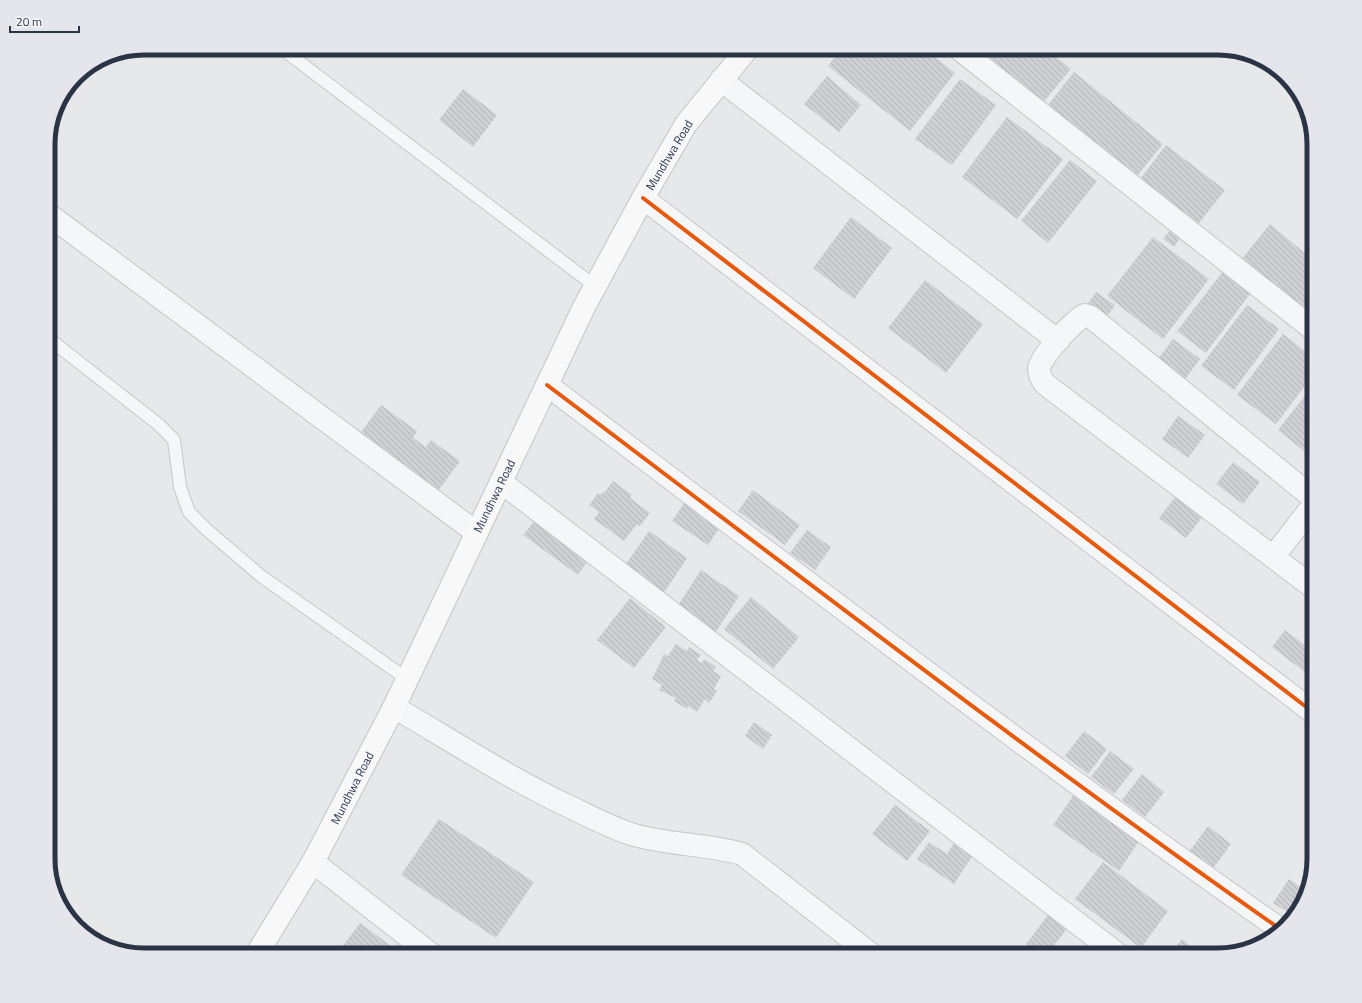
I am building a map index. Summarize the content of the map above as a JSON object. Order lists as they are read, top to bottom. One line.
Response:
{"streets":{"main road":["Mundhwa Road"]},"scale_bar":"20 m"}
